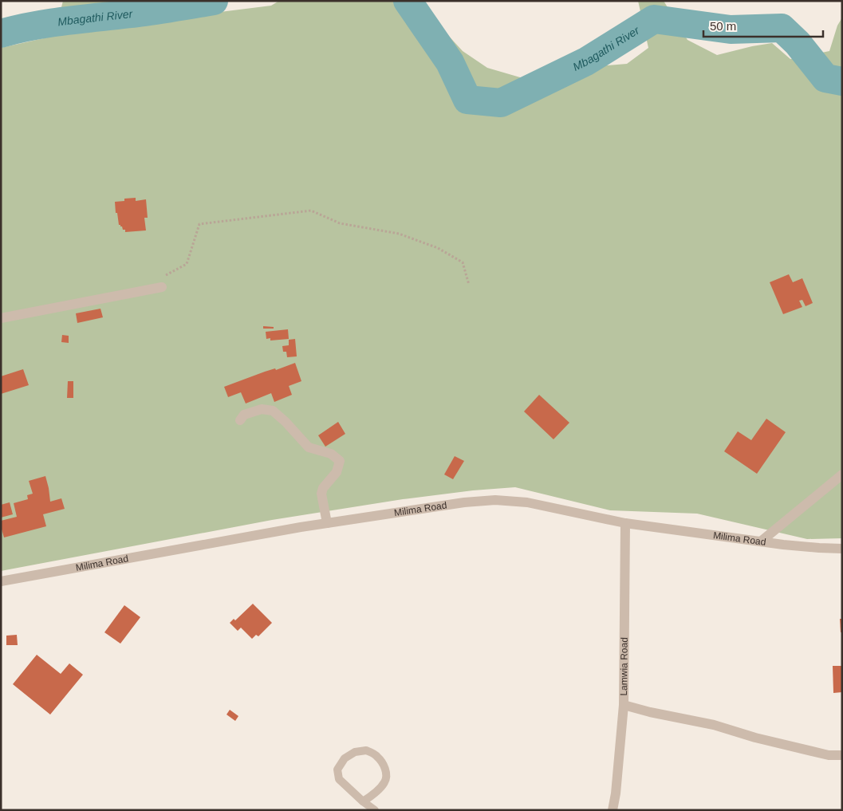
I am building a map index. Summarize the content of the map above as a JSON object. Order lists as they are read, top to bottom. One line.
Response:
{"streets":{"street":["Milima Road","Lamwia Road"]},"crossings":[["Milima Road","Lamwia Road"]],"water":["Mbagathi River"],"scale_bar":"50 m"}
